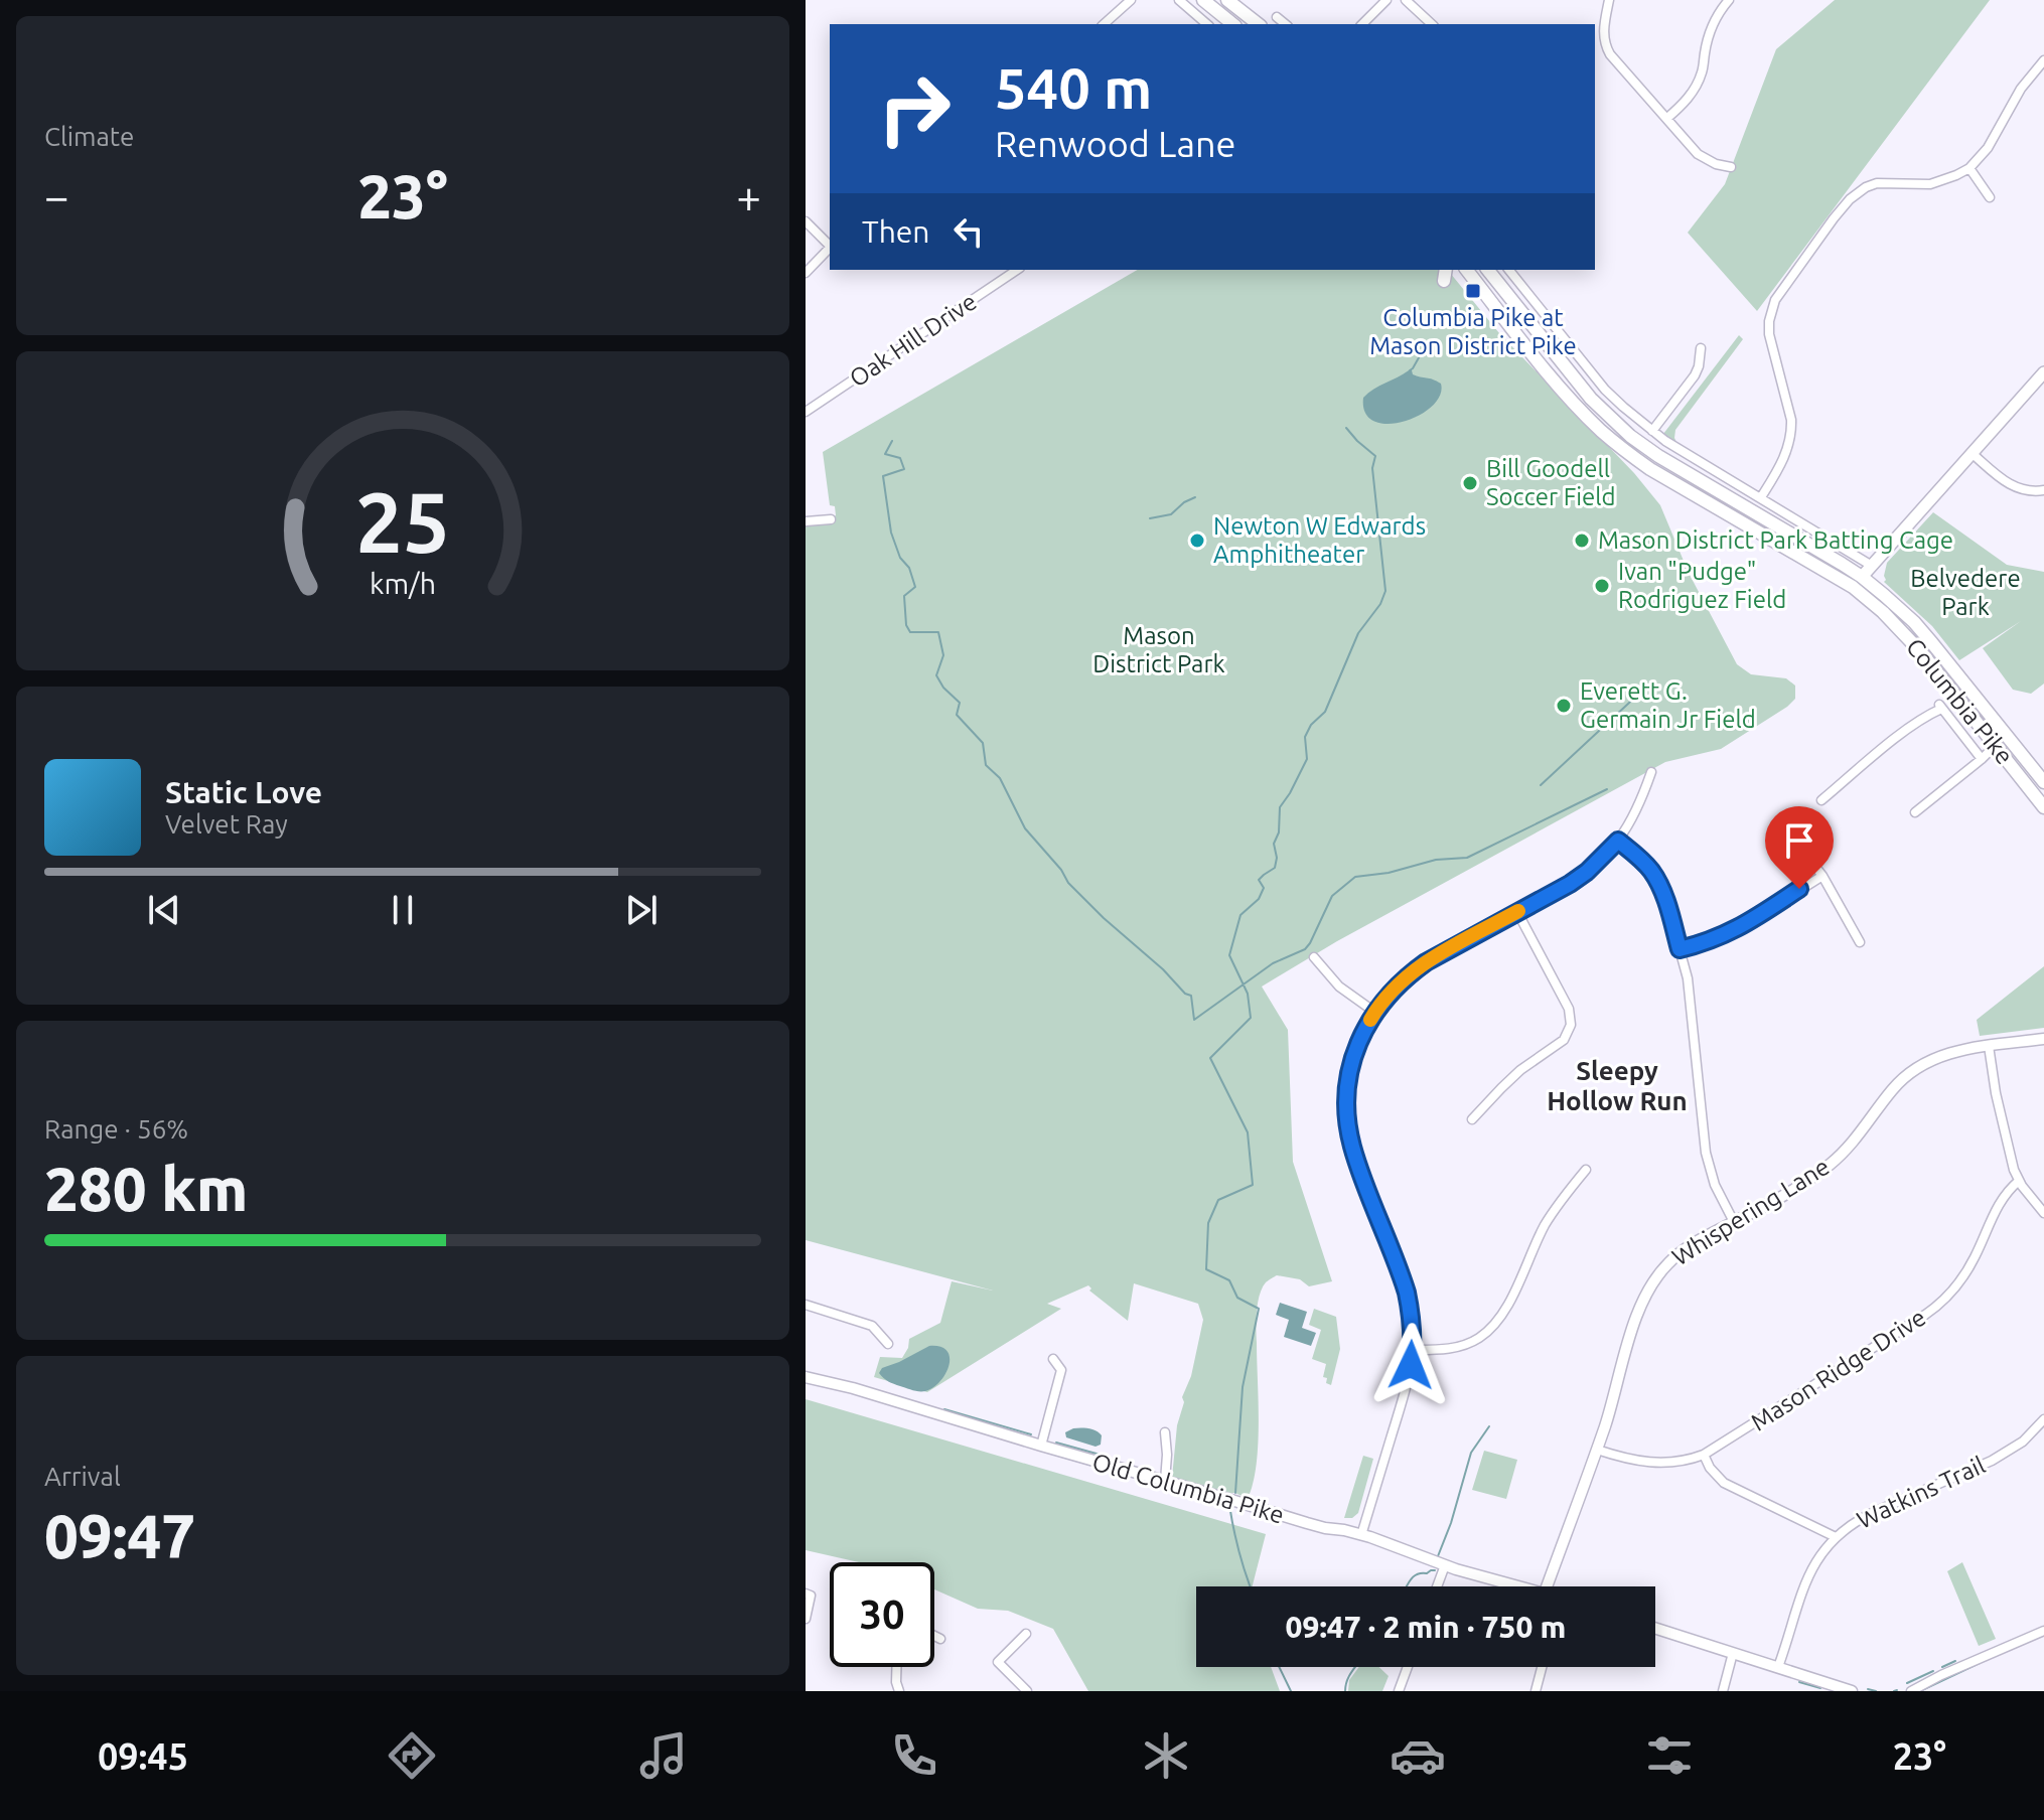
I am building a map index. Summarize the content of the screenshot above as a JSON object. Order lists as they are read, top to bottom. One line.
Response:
{"streets":{"main road":["Columbia Pike"],"street":["Oak Hill Drive","Whispering Lane","Mason Ridge Drive","Old Columbia Pike","Watkins Trail"]},"crossings":[["Whispering Lane","Mason Ridge Drive"]],"districts":["Sleepy Hollow Run"],"parks":["Belvedere Park","Mason District Park"],"places":{"transit":["Columbia Pike at Mason District Pike"],"other":["Bill Goodell Soccer Field","Newton W Edwards Amphitheater","Mason District Park Batting Cage","Ivan \"Pudge\" Rodriguez Field","Everett G. Germain Jr Field"]},"page":{"tile":["Climate",["Range · 56%","280 km"],["Arrival","09:47"]],"turn":["540 m","Renwood Lane"],"heat":["−","23°","+"],"then":"Then","song":["Static Love","Velvet Ray"],"limit":"30","trip":"09:47 · 2 min · 750 m","tabs":["09:45","23°"],"gauge":["25","km/h"]}}
